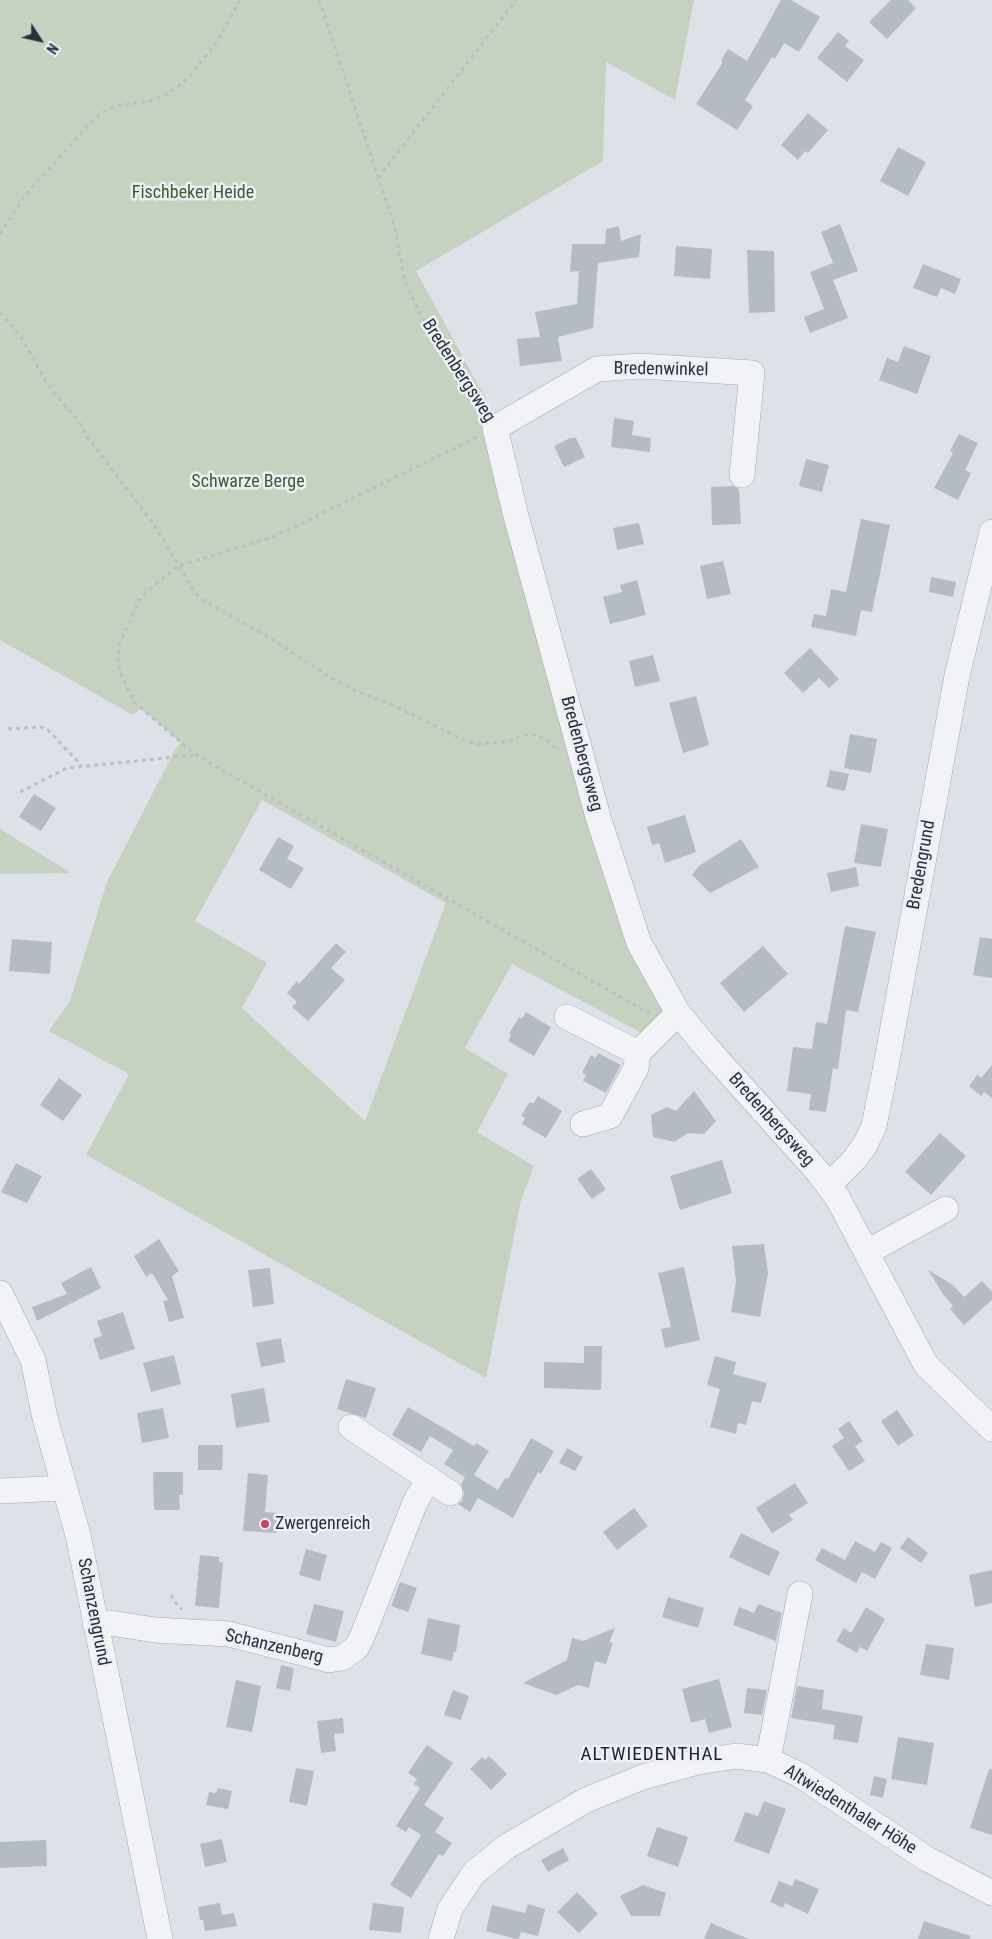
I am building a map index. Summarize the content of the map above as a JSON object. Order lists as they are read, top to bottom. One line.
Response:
{"streets":{"street":["Bredenwinkel","Bredenbergsweg","Bredengrund","Schanzengrund","Schanzenberg","Altwiedenthaler Höhe"]},"crossings":[["Bredenwinkel","Bredenbergsweg"],["Bredenbergsweg","Bredengrund"],["Schanzengrund","Schanzenberg"]],"districts":["ALTWIEDENTHAL"],"parks":["Fischbeker Heide","Schwarze Berge"],"places":["Zwergenreich"],"north":"bottom right"}
